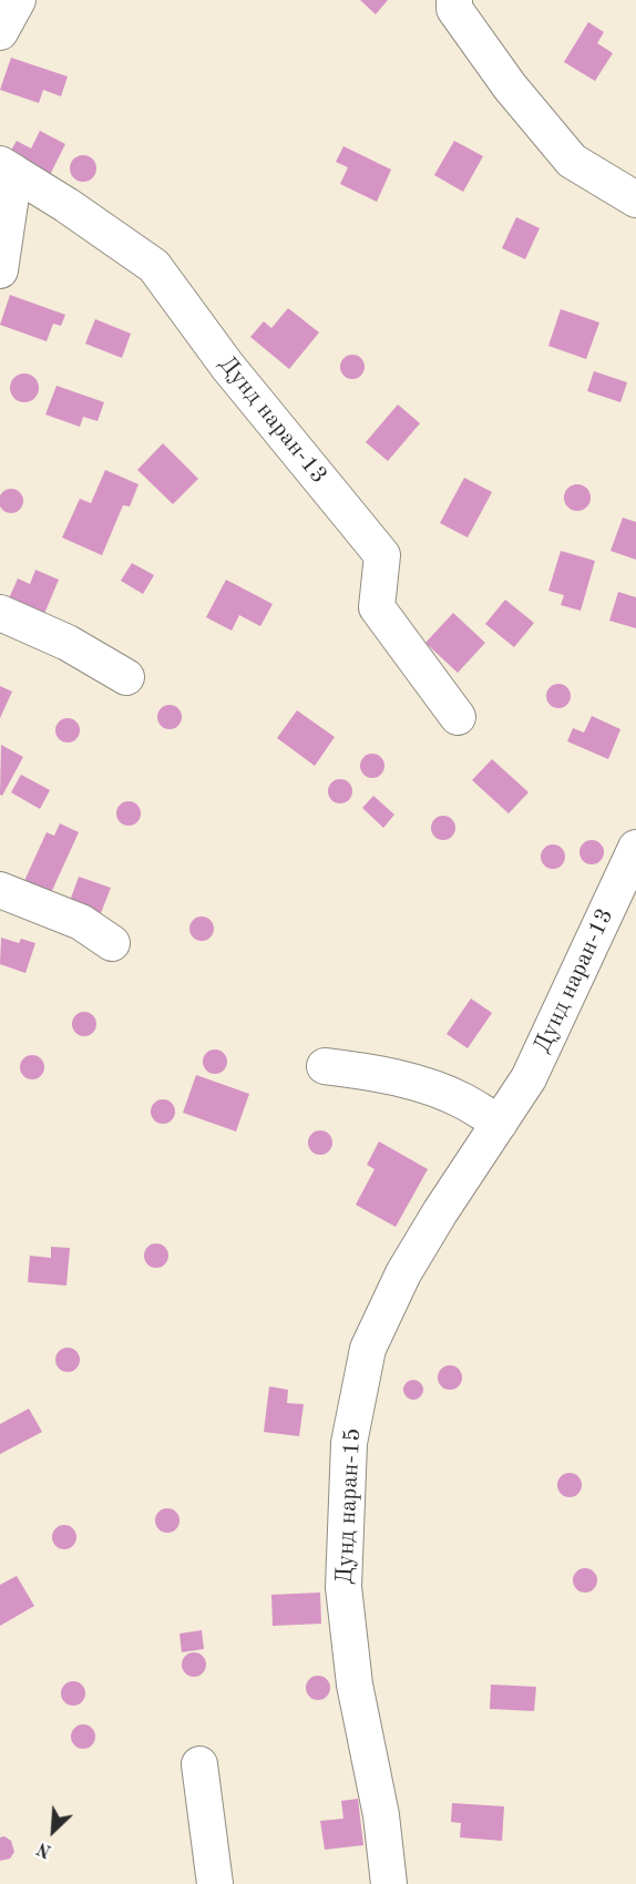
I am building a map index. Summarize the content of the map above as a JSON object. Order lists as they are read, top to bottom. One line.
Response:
{"streets":{"street":["Дунд наран-13","Дунд наран-15"]},"crossings":[["Дунд наран-13","Дунд наран-15"]],"north":"bottom left"}
